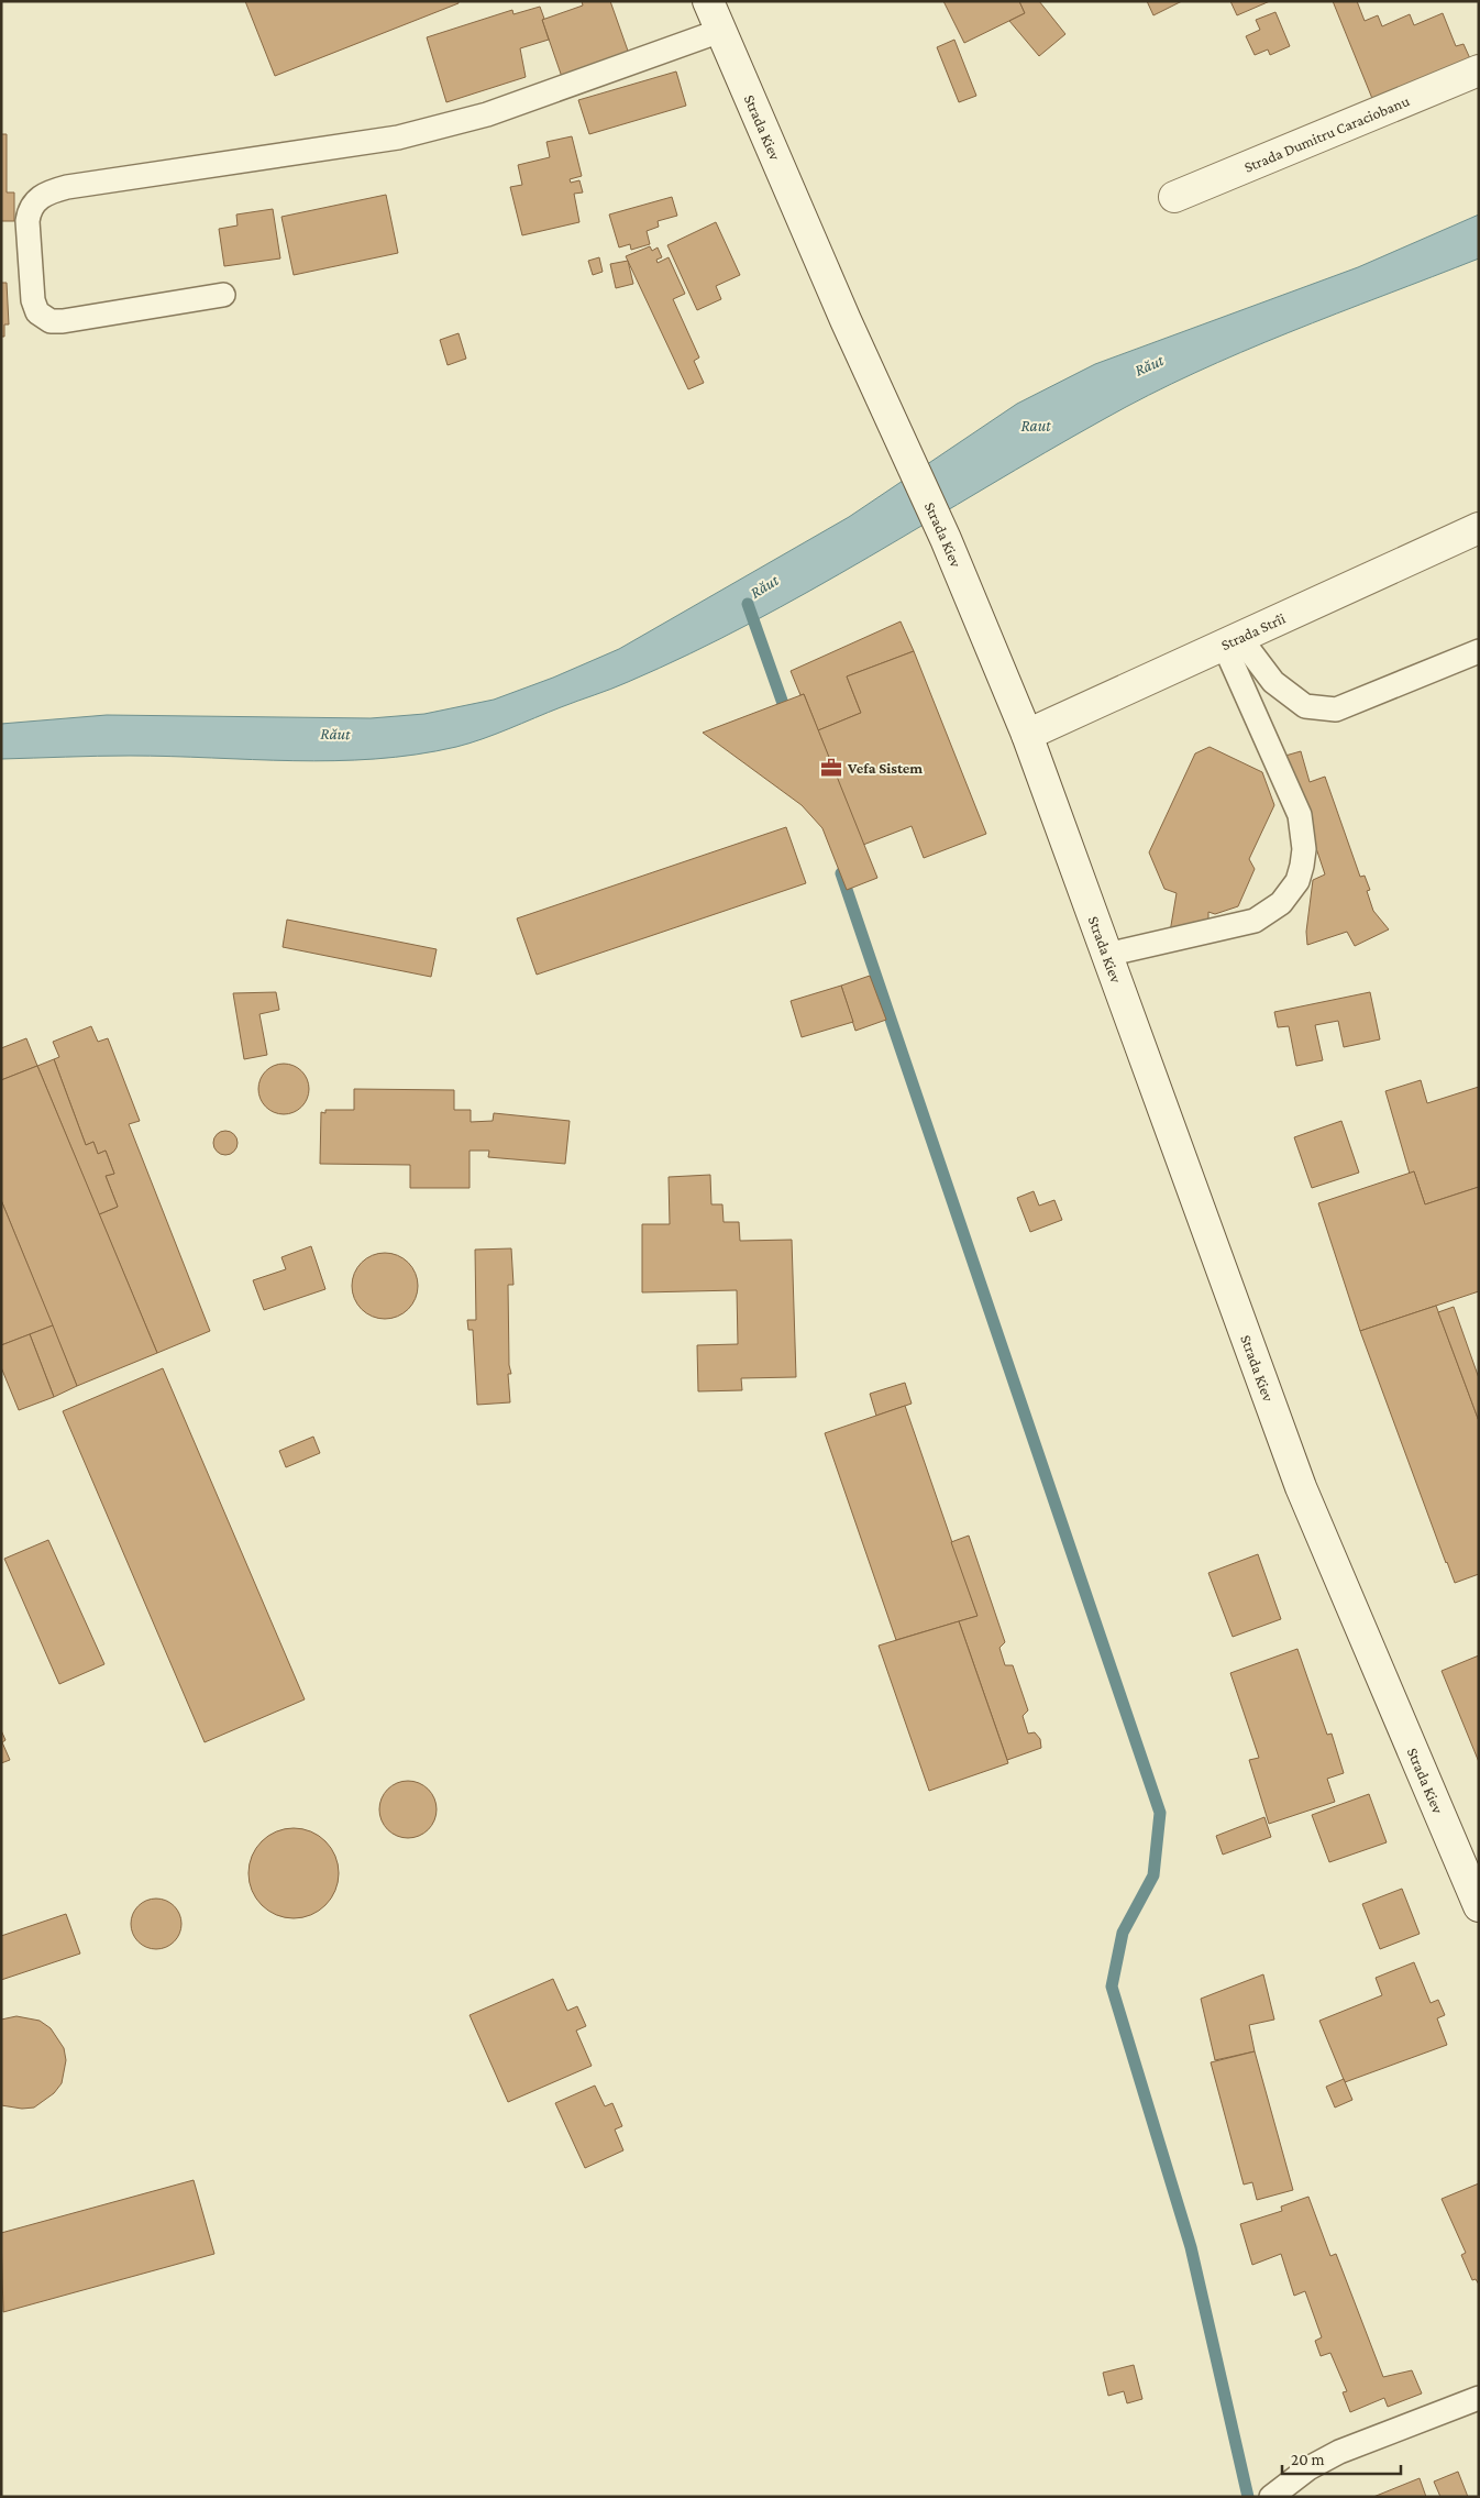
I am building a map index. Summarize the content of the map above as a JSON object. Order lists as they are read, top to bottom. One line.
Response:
{"streets":{"main road":["Strada Kiev","Strada Dumitru Caraciobanu","Strada Strîi"]},"crossings":[["Strada Kiev","Strada Strîi"]],"water":["Răut","Raut"],"places":{"office":["Vefa Sistem"]},"scale_bar":"20 m"}
